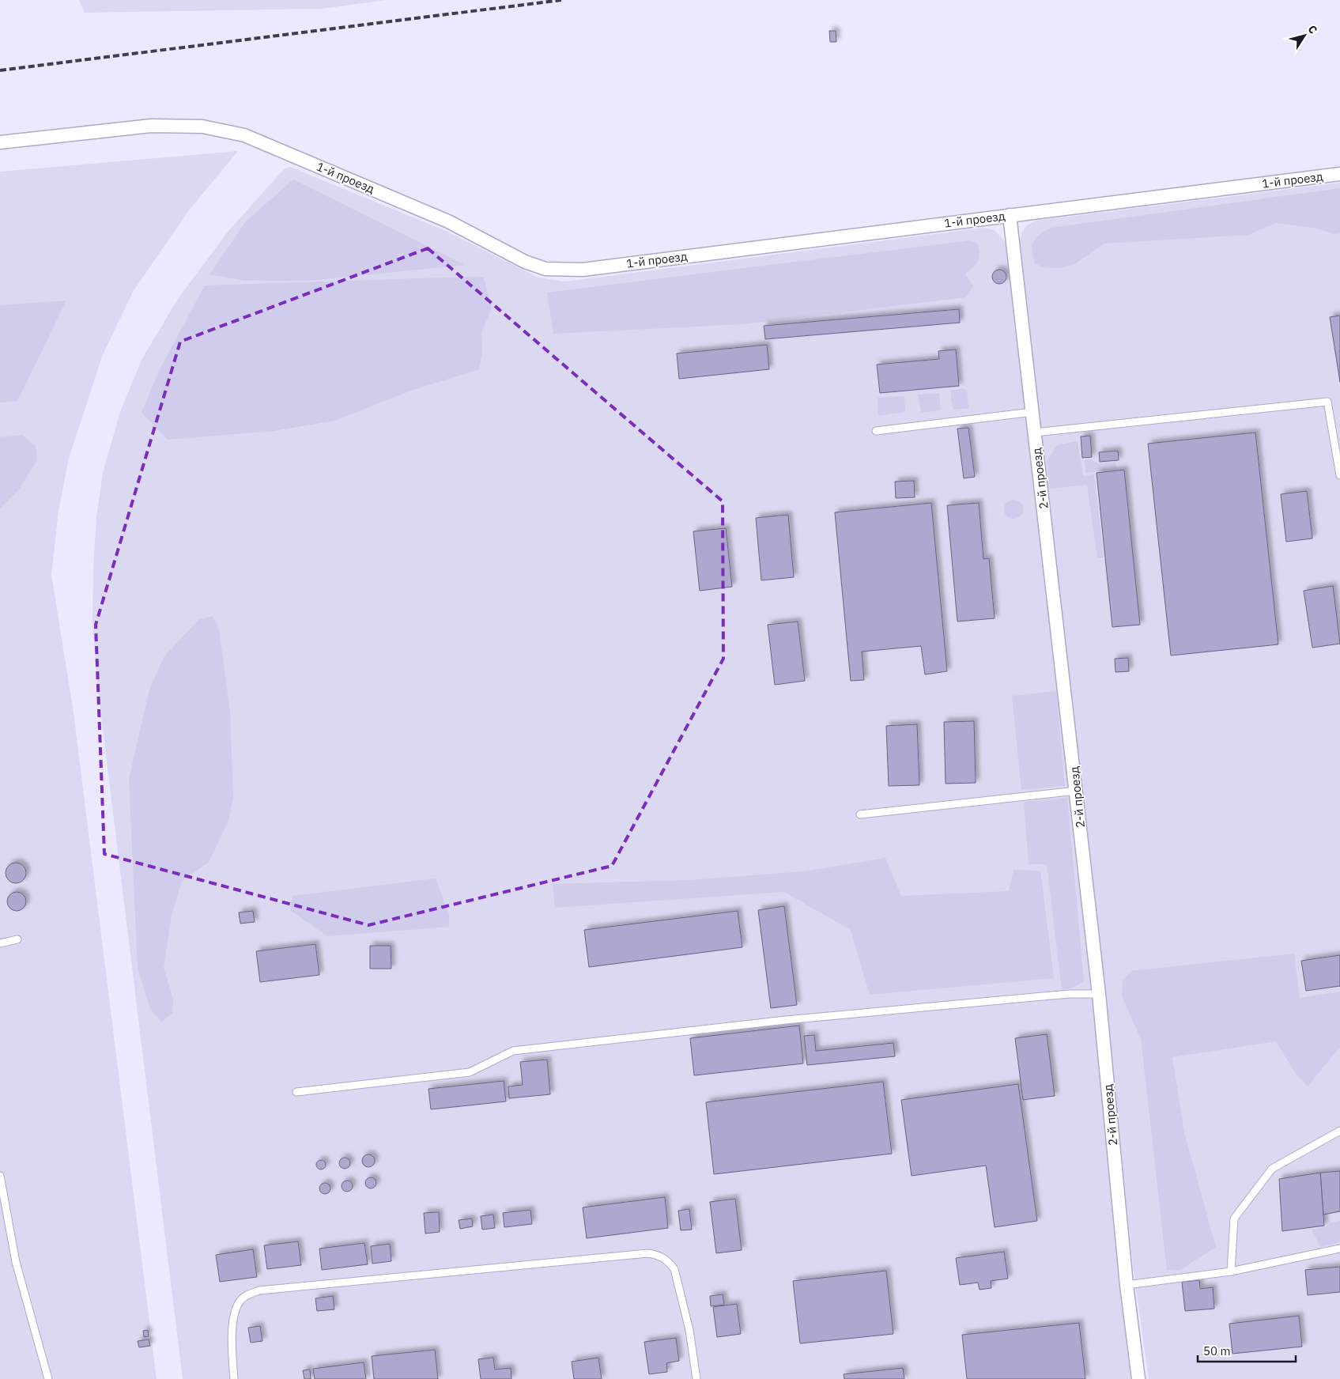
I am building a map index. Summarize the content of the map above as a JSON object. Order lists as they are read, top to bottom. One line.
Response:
{"streets":{"street":["1-й проезд","2-й проезд"]},"crossings":[["1-й проезд","2-й проезд"]],"scale_bar":"50 m","north":"top right"}
